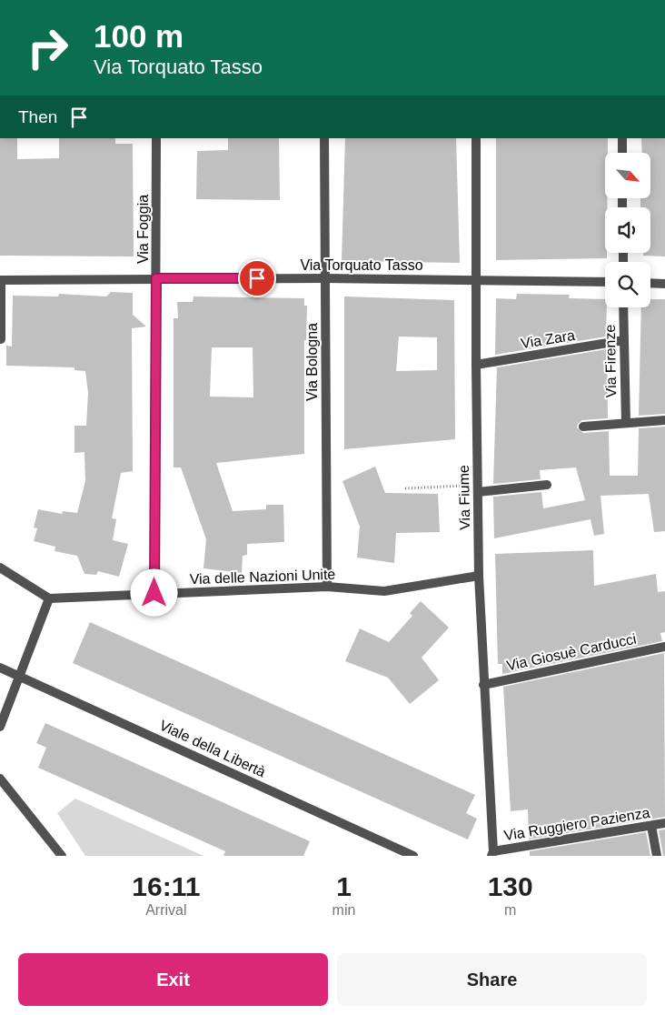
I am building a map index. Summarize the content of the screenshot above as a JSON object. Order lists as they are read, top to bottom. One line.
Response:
{"streets":{"street":["Via Foggia","Via Torquato Tasso","Via Zara","Via Firenze","Via Bologna","Via Fiume","Via delle Nazioni Unite","Via Giosuè Carducci","Viale della Libertà","Via Ruggiero Pazienza"]},"crossings":[["Via Foggia","Via Torquato Tasso"],["Via Foggia","Via delle Nazioni Unite"],["Via Torquato Tasso","Via Bologna"],["Via Torquato Tasso","Via Fiume"],["Via Zara","Via Firenze"],["Via Zara","Via Fiume"],["Via Bologna","Via delle Nazioni Unite"],["Via Fiume","Via delle Nazioni Unite"],["Via Fiume","Via Giosuè Carducci"],["Via Fiume","Via Ruggiero Pazienza"]],"north":"bottom right","page":{"turn":["100 m","Via Torquato Tasso"],"then":"Then","eta":["16:11","Arrival","1","min","130","m"],"buttons":["Exit","Share"]}}
